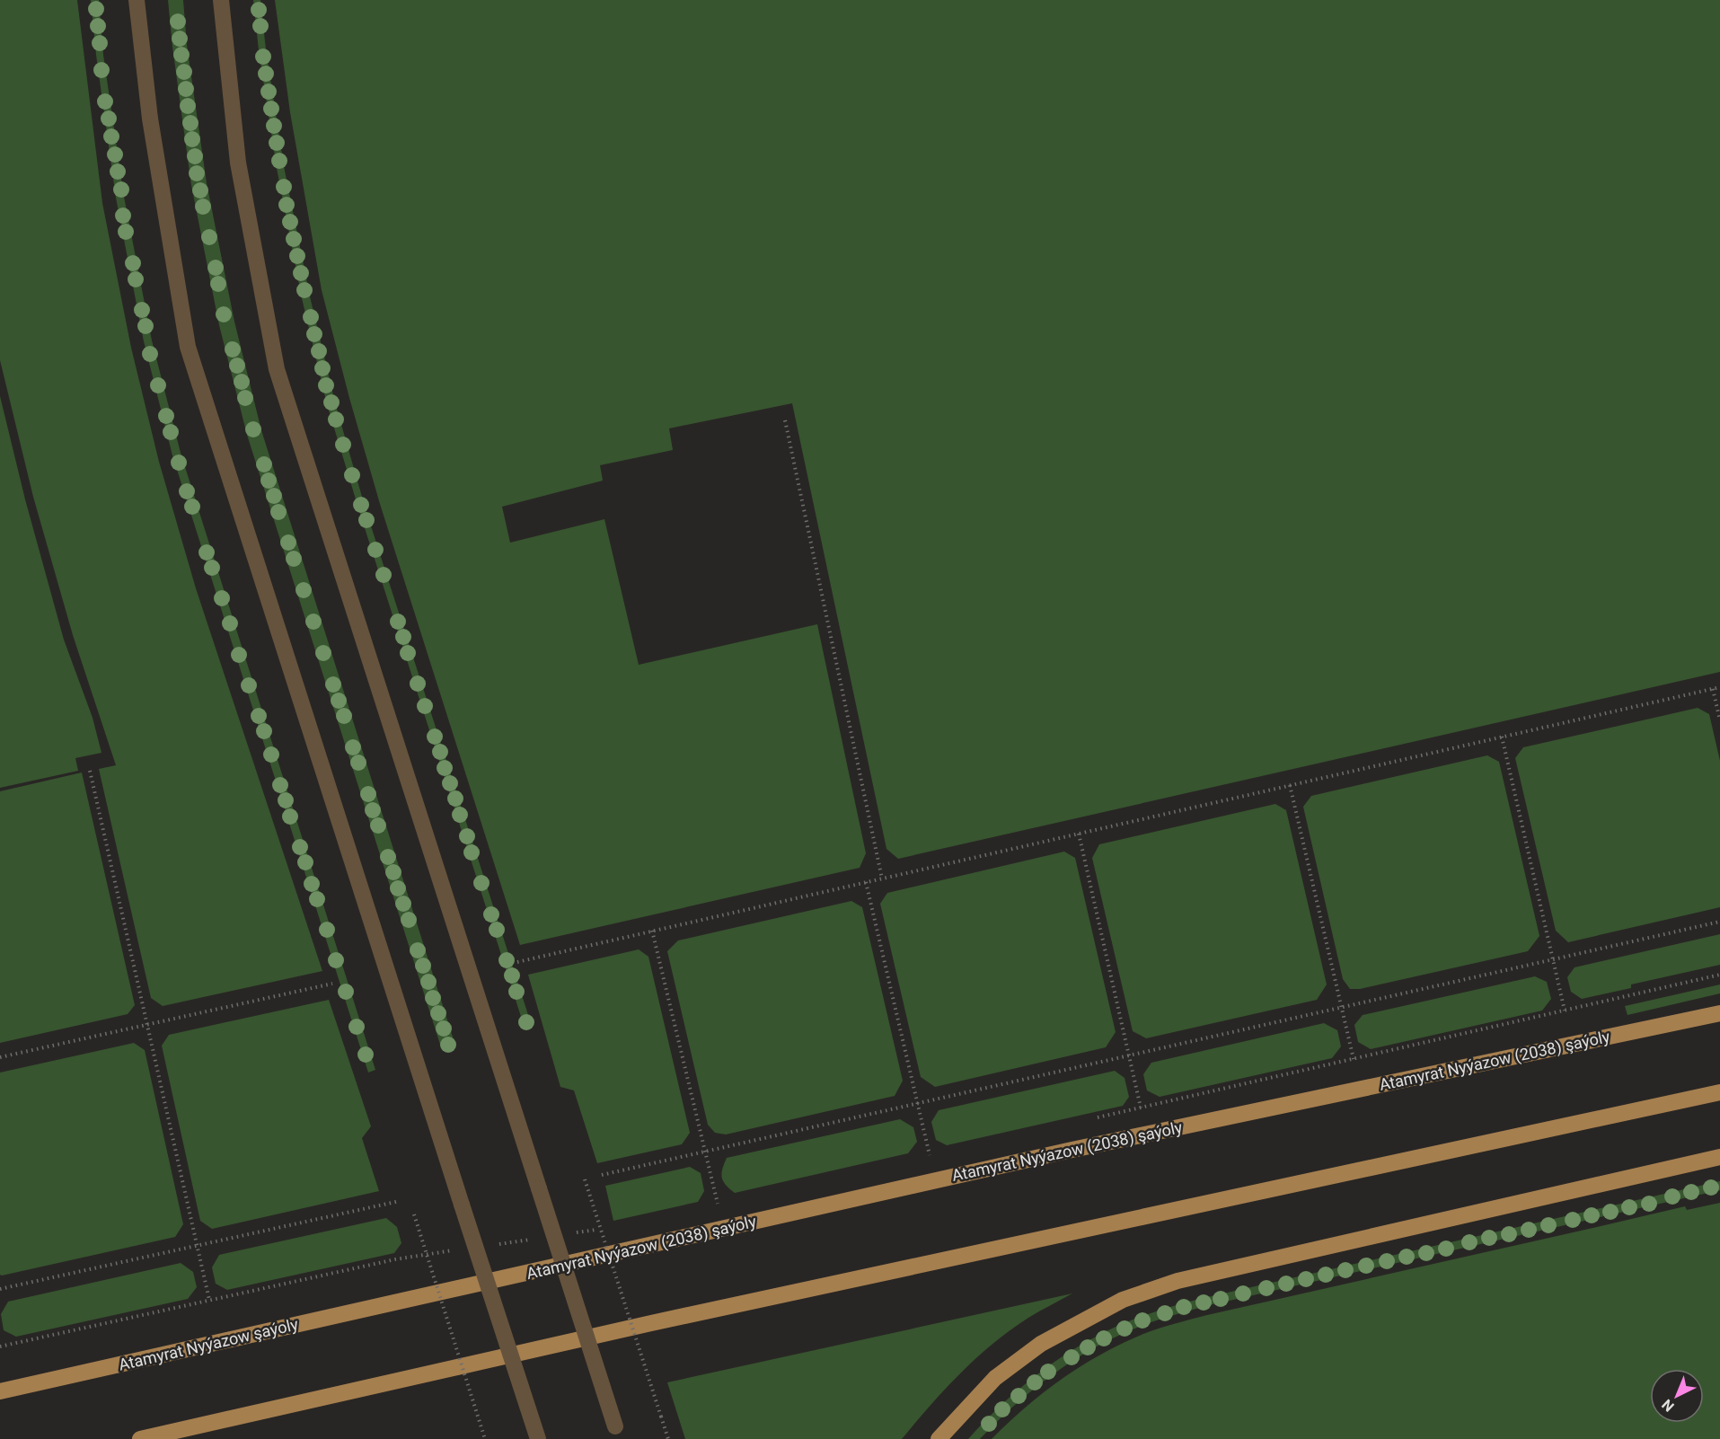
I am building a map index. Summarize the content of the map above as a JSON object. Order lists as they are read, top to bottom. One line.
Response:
{"streets":{"main road":["Atamyrat Nyýazow (2038) şaýoly","Atamyrat Nyýazow şaýoly"]},"crossings":[["Atamyrat Nyýazow (2038) şaýoly","Atamyrat Nyýazow şaýoly"]],"north":"bottom left"}
